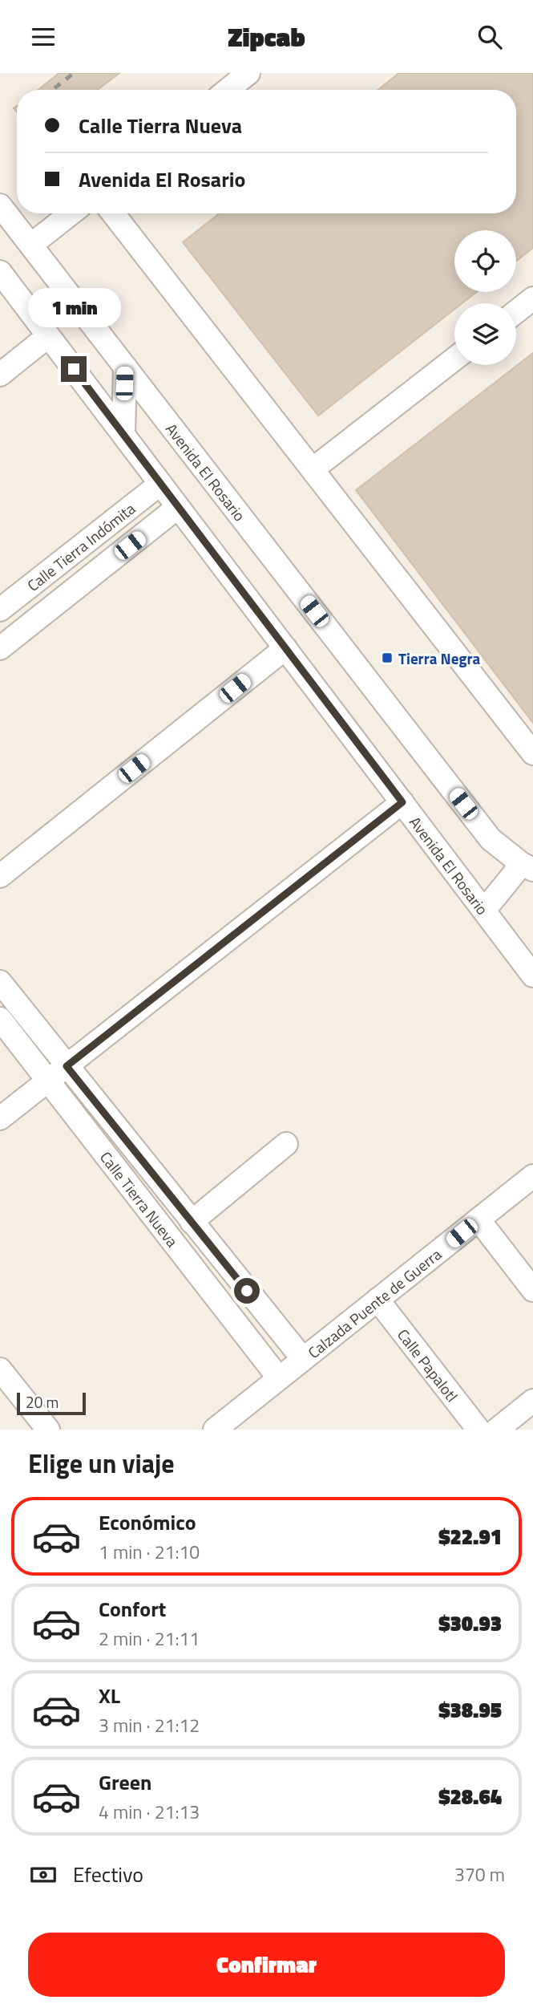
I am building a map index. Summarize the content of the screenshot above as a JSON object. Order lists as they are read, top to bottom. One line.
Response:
{"streets":{"street":["Avenida El Rosario","Calle Tierra Indómita","Calle Tierra Nueva","Calzada Puente de Guerra","Calle Papalotl"]},"crossings":[["Avenida El Rosario","Calle Tierra Indómita"],["Calle Tierra Nueva","Calzada Puente de Guerra"],["Calzada Puente de Guerra","Calle Papalotl"]],"places":{"transit":["Tierra Negra"]},"scale_bar":"20 m","page":{"header":"Zipcab","banner":["Calle Tierra Nueva","Avenida El Rosario"],"bubble":"1 min","scale":"20 m","heading":"Elige un viaje","list":[{"name":"Económico","note":"1 min · 21:10","value":"$22.91"},{"name":"Confort","note":"2 min · 21:11","value":"$30.93"},{"name":"XL","note":"3 min · 21:12","value":"$38.95"},{"name":"Green","note":"4 min · 21:13","value":"$28.64"}],"pay":["Efectivo","370 m"],"buttons":"Confirmar"}}
